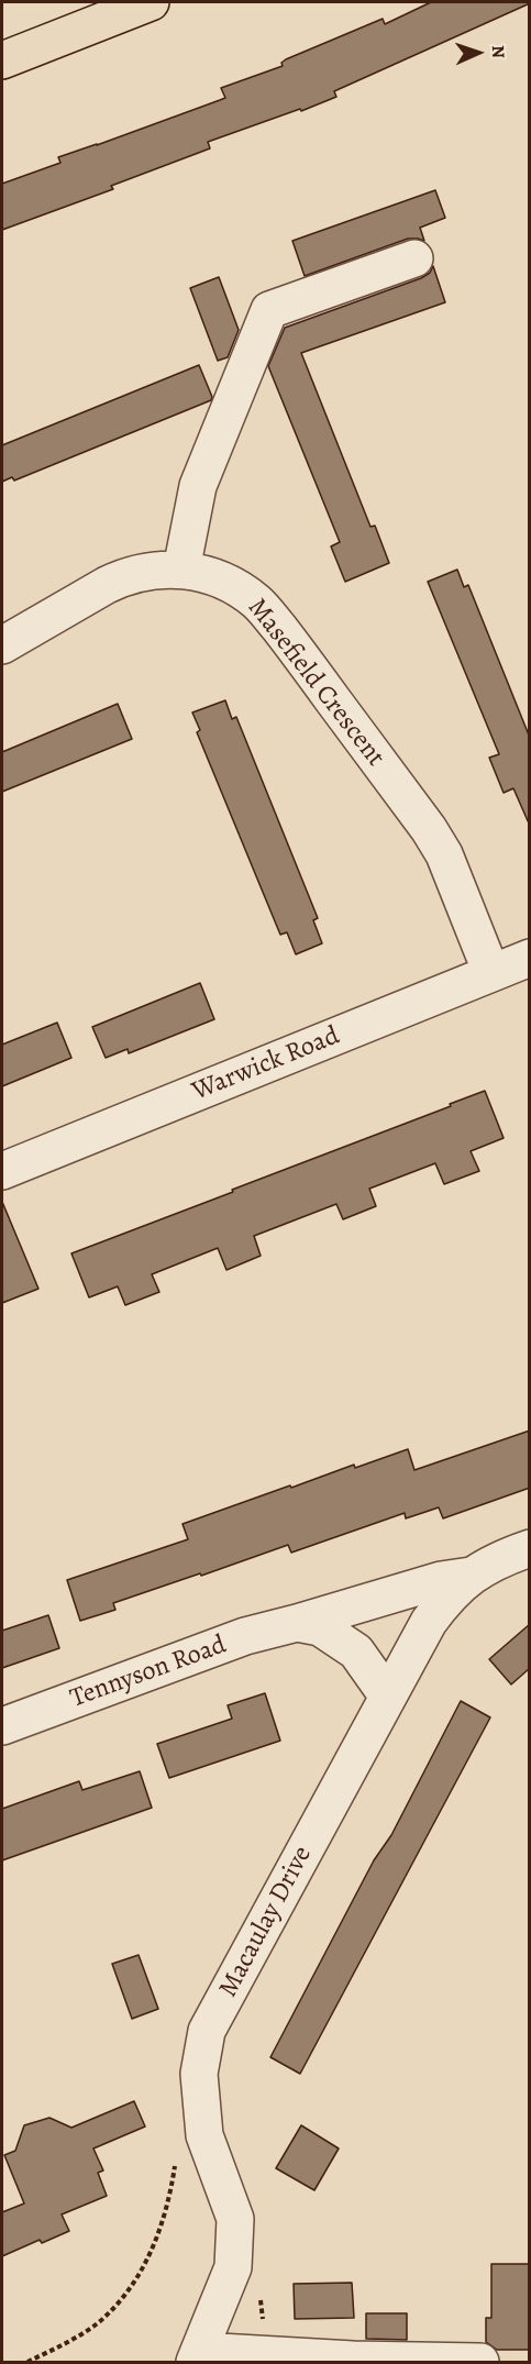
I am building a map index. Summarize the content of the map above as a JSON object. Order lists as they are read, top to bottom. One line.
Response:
{"streets":{"street":["Masefield Crescent","Warwick Road","Tennyson Road","Macaulay Drive"]},"crossings":[["Masefield Crescent","Warwick Road"],["Tennyson Road","Macaulay Drive"]],"north":"right"}
